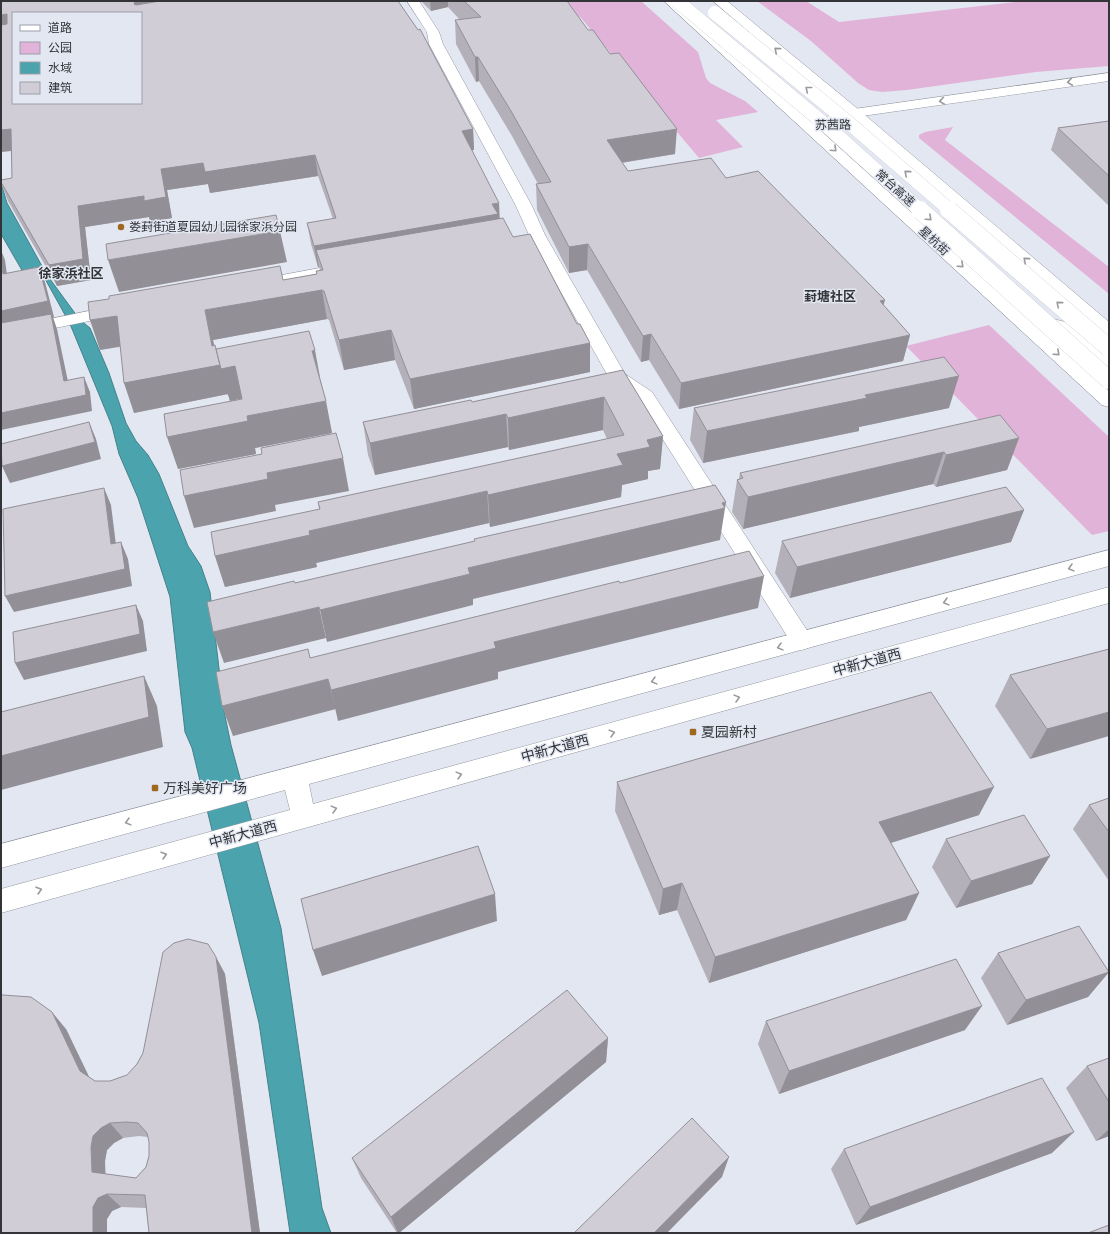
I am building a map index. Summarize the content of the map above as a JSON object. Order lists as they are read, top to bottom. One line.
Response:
{"streets":{"main road":["苏茜路","常台高速","星杭街","中新大道西"]},"crossings":[["苏茜路","星杭街"]],"districts":["徐家浜社区","葑塘社区"],"places":{"other":["娄葑街道夏园幼儿园徐家浜分园"],"transit":["夏园新村","万科美好广场"]},"legend":["道路","公园","水域","建筑"]}
